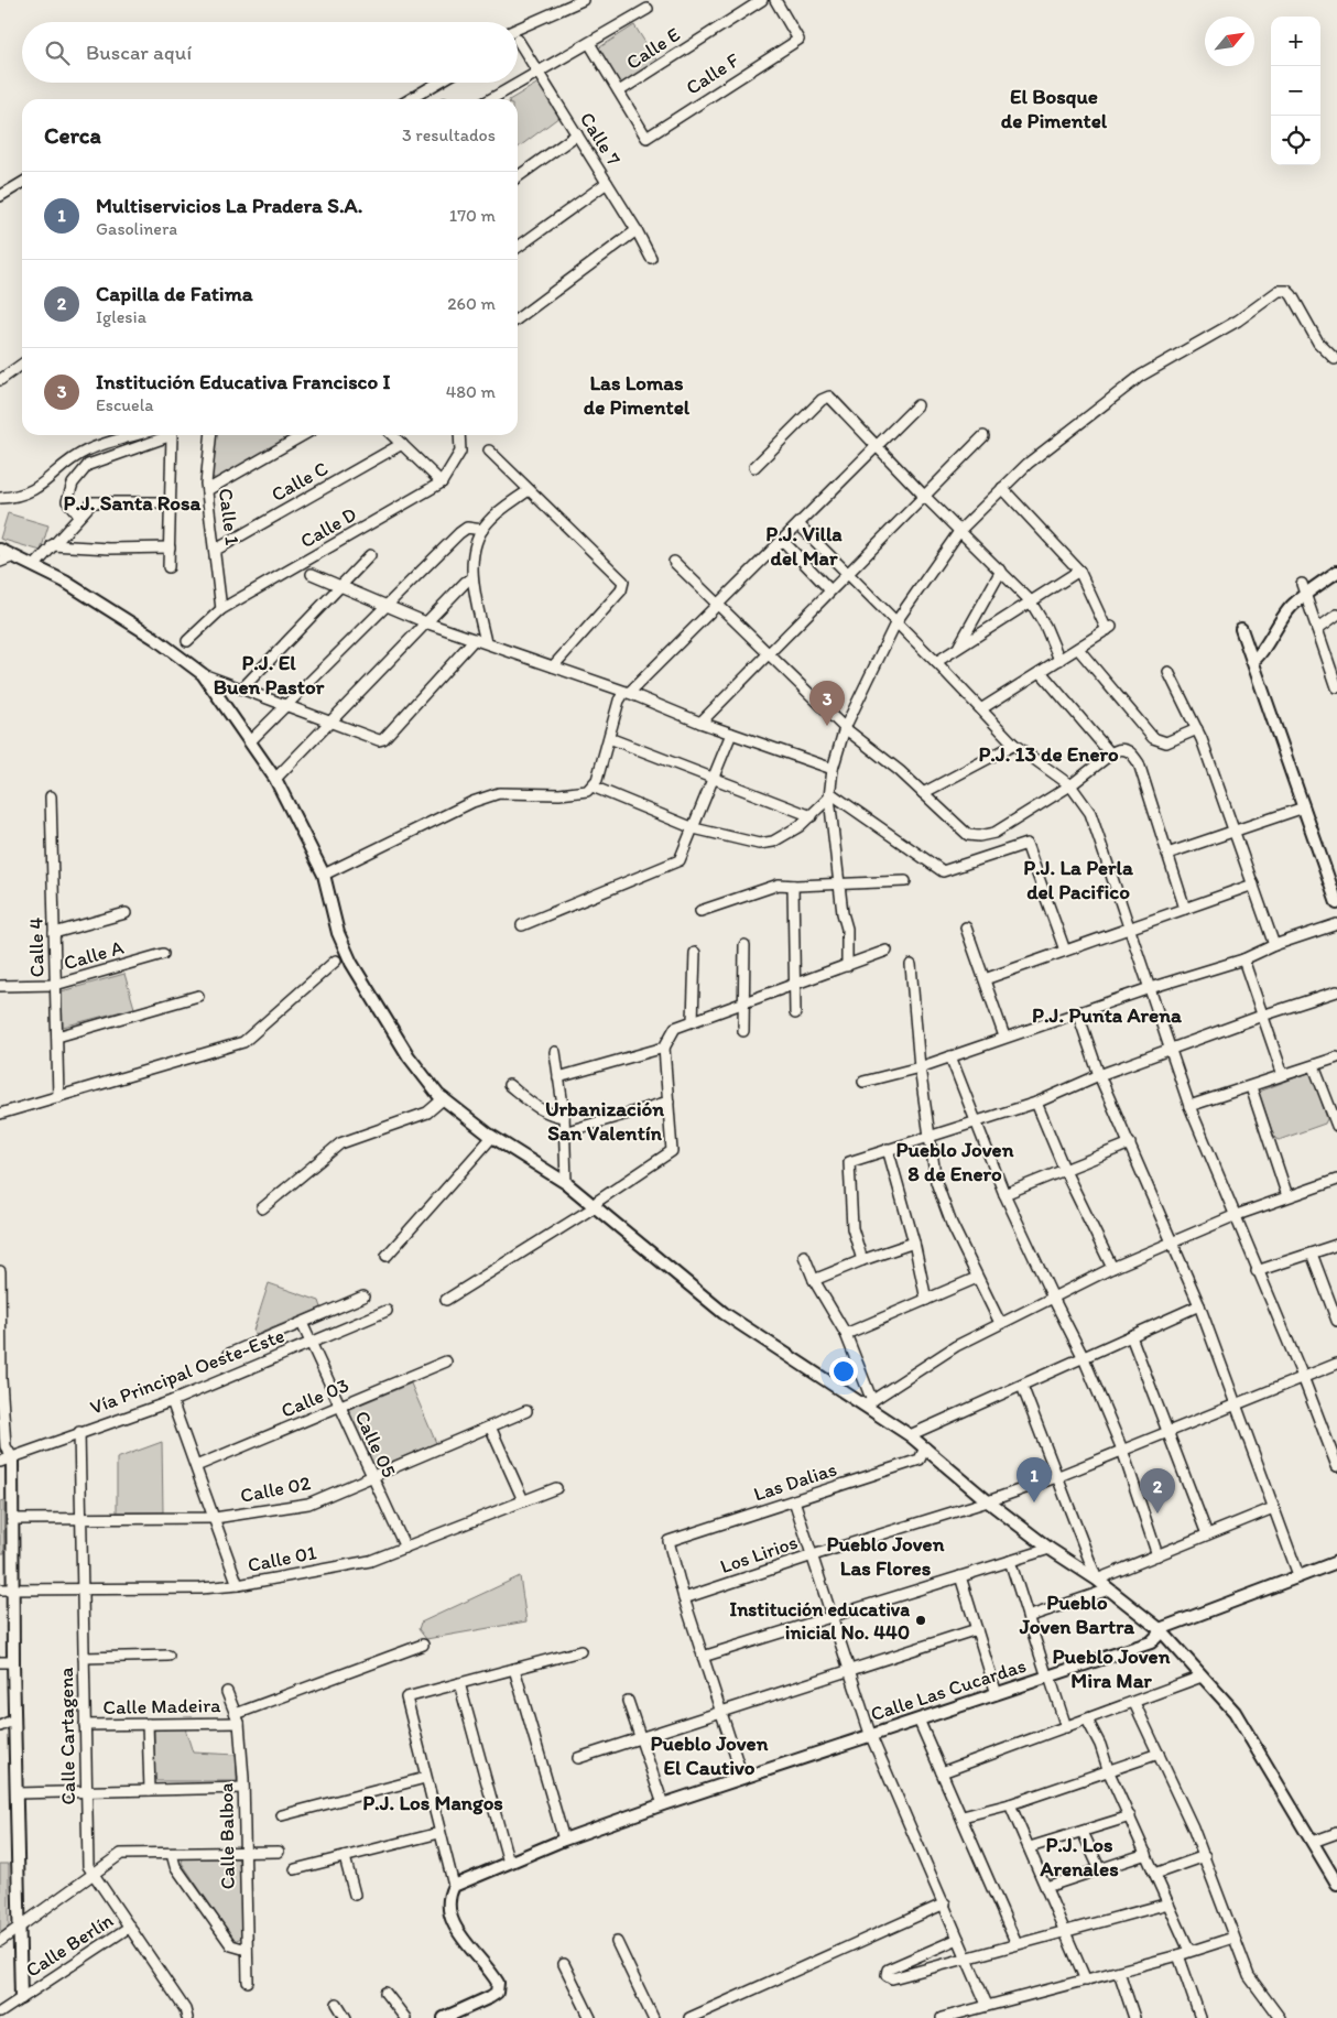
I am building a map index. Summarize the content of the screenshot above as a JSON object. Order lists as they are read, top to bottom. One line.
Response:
{"streets":{"street":["Calle E","Calle F","Calle 7","Calle C","Calle 1","Calle D","Calle 4","Calle A","Vía Principal Oeste-Este","Calle 03","Calle 05","Las Dalias","Calle 02","Los Lirios","Calle 01","Calle Las Cucardas","Calle Madeira","Calle Cartagena","Calle Balboa","Calle Berlín"]},"crossings":[["Calle E","Calle F"],["Calle C","Calle 1"],["Calle 1","Calle D"],["Calle 4","Calle A"],["Vía Principal Oeste-Este","Calle 05"],["Vía Principal Oeste-Este","Calle Cartagena"],["Calle 03","Calle 05"],["Calle 05","Calle 02"],["Calle 05","Calle 01"],["Las Dalias","Los Lirios"],["Calle 02","Calle Cartagena"],["Calle 01","Calle Cartagena"],["Calle Madeira","Calle Cartagena"],["Calle Madeira","Calle Balboa"],["Calle Cartagena","Calle Berlín"]],"districts":["El Bosque de Pimentel","Las Lomas de Pimentel","P.J. Santa Rosa","P.J. Villa del Mar","P.J. El Buen Pastor","P.J. 13 de Enero","P.J. La Perla del Pacifico","P.J. Punta Arena","Urbanización San Valentín","Pueblo Joven 8 de Enero","Pueblo Joven Las Flores","Pueblo Joven Bartra","Pueblo Joven Mira Mar","Pueblo Joven El Cautivo","P.J. Los Mangos","P.J. Los Arenales"],"places":["Institución educativa inicial No. 440"],"north":"top right","page":{"map_buttons":["+","−"],"search":"Buscar aquí","heading":["Cerca","3 resultados"],"list":[{"mark":"1","name":"Multiservicios La Pradera S.A.","note":"Gasolinera","value":"170 m"},{"mark":"2","name":"Capilla de Fatima","note":"Iglesia","value":"260 m"},{"mark":"3","name":"Institución Educativa Francisco I","note":"Escuela","value":"480 m"}],"pins":["3","1","2"]}}
